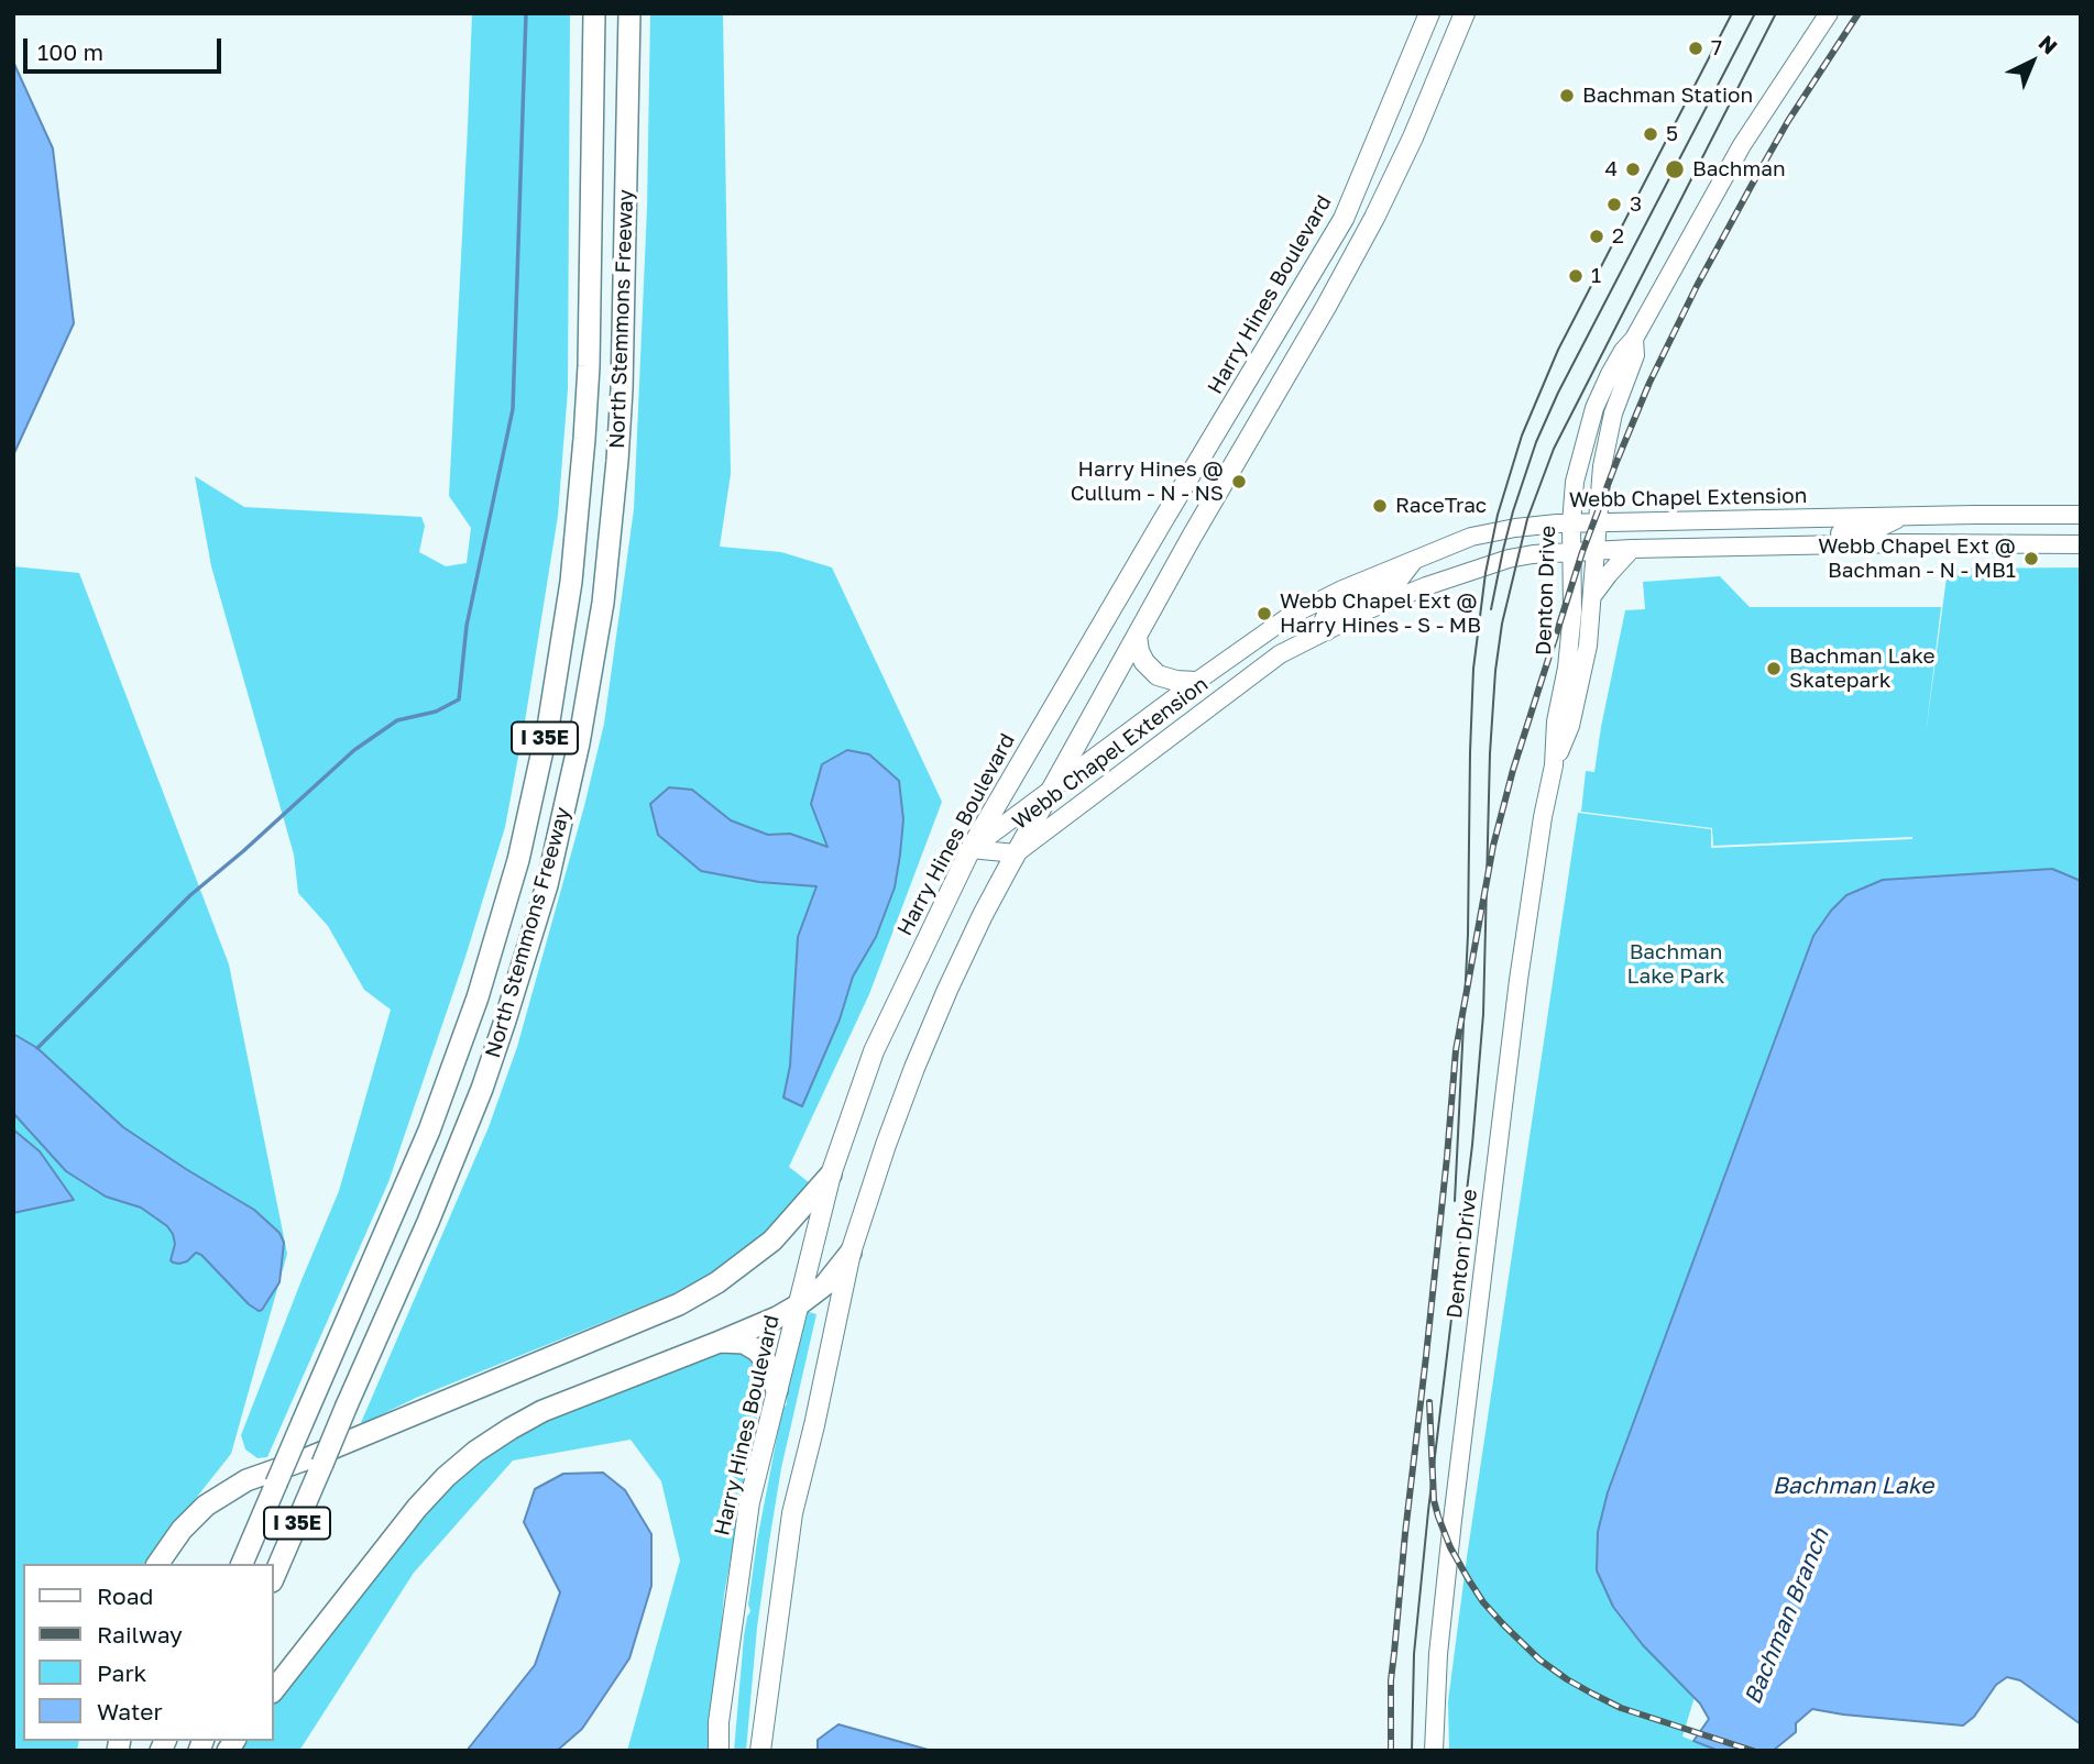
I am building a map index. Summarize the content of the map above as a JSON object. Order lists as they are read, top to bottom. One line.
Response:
{"streets":{"highway":["North Stemmons Freeway","I 35E"],"main road":["Harry Hines Boulevard","Webb Chapel Extension","Denton Drive"]},"crossings":[["Harry Hines Boulevard","Webb Chapel Extension"],["Webb Chapel Extension","Denton Drive"]],"water":["Bachman Lake","Bachman Branch"],"parks":["Bachman Lake Park"],"places":["7","Bachman Station","5","4","Bachman","3","2","1","Harry Hines @ Cullum - N - NS","RaceTrac","Webb Chapel Ext @ Bachman - N - MB1","Webb Chapel Ext @ Harry Hines - S - MB","Bachman Lake Skatepark"],"legend":["Road","Railway","Park","Water"],"scale_bar":"100 m","north":"top right"}
